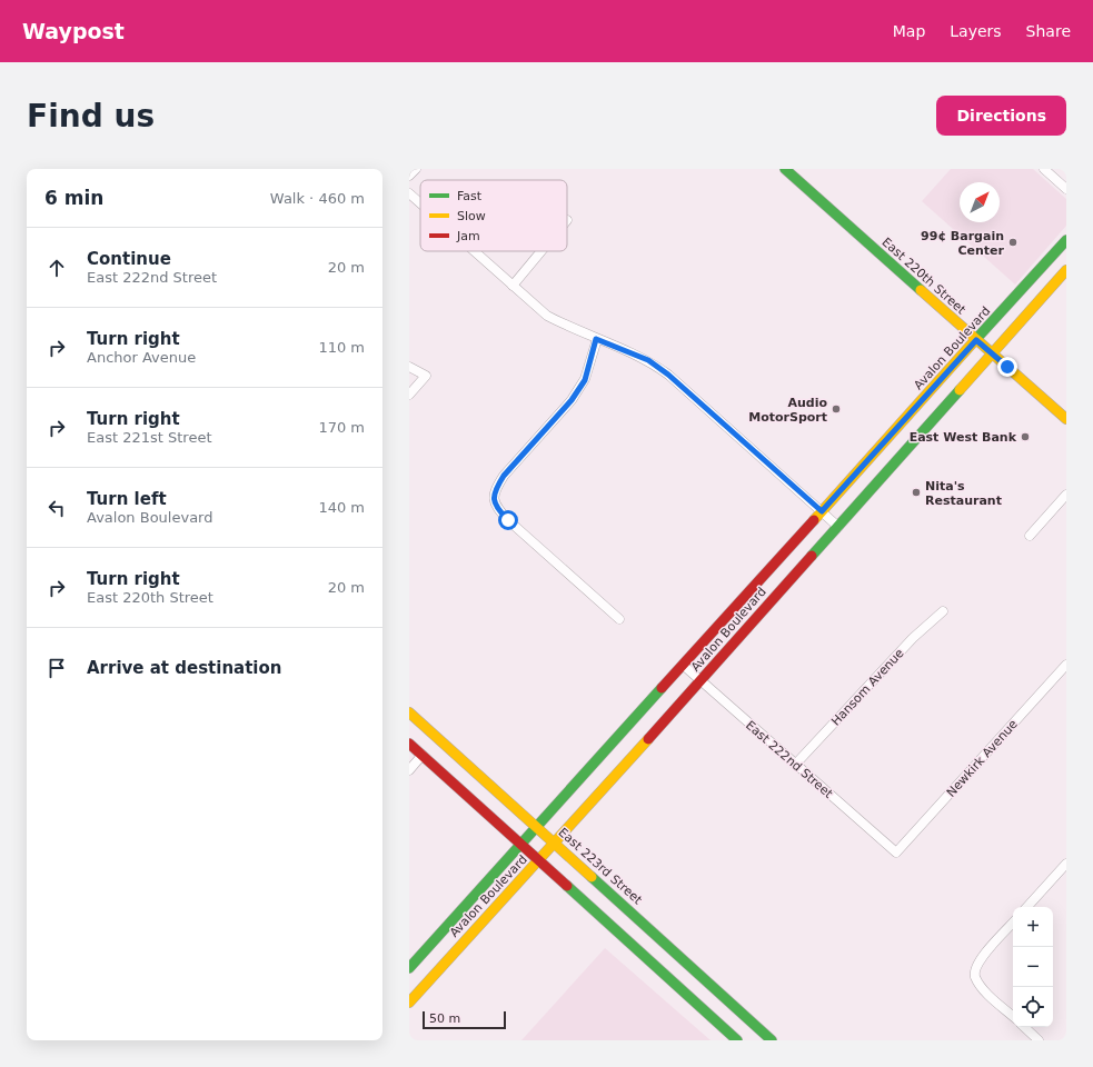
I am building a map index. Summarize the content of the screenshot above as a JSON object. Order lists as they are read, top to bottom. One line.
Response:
{"streets":{"main road":["East 220th Street","Avalon Boulevard","East 223rd Street"],"street":["Hansom Avenue","Newkirk Avenue","East 222nd Street"]},"crossings":[["East 220th Street","Avalon Boulevard"],["Avalon Boulevard","East 222nd Street"],["Avalon Boulevard","East 223rd Street"],["Hansom Avenue","East 222nd Street"],["Newkirk Avenue","East 222nd Street"]],"places":["99¢ Bargain Center","Audio MotorSport","East West Bank","Nita's Restaurant"],"legend":["Fast","Slow","Jam"],"scale_bar":"50 m","north":"top right","page":{"header":"Waypost","nav":["Map","Layers","Share"],"buttons":"Directions","title":"Find us","heading":["6 min","Walk · 460 m"],"list":[["Continue","East 222nd Street","20 m"],["Turn right","Anchor Avenue","110 m"],["Turn right","East 221st Street","170 m"],["Turn left","Avalon Boulevard","140 m"],["Turn right","East 220th Street","20 m"],"Arrive at destination"],"map_buttons":["+","−"],"scale":"50 m"}}
